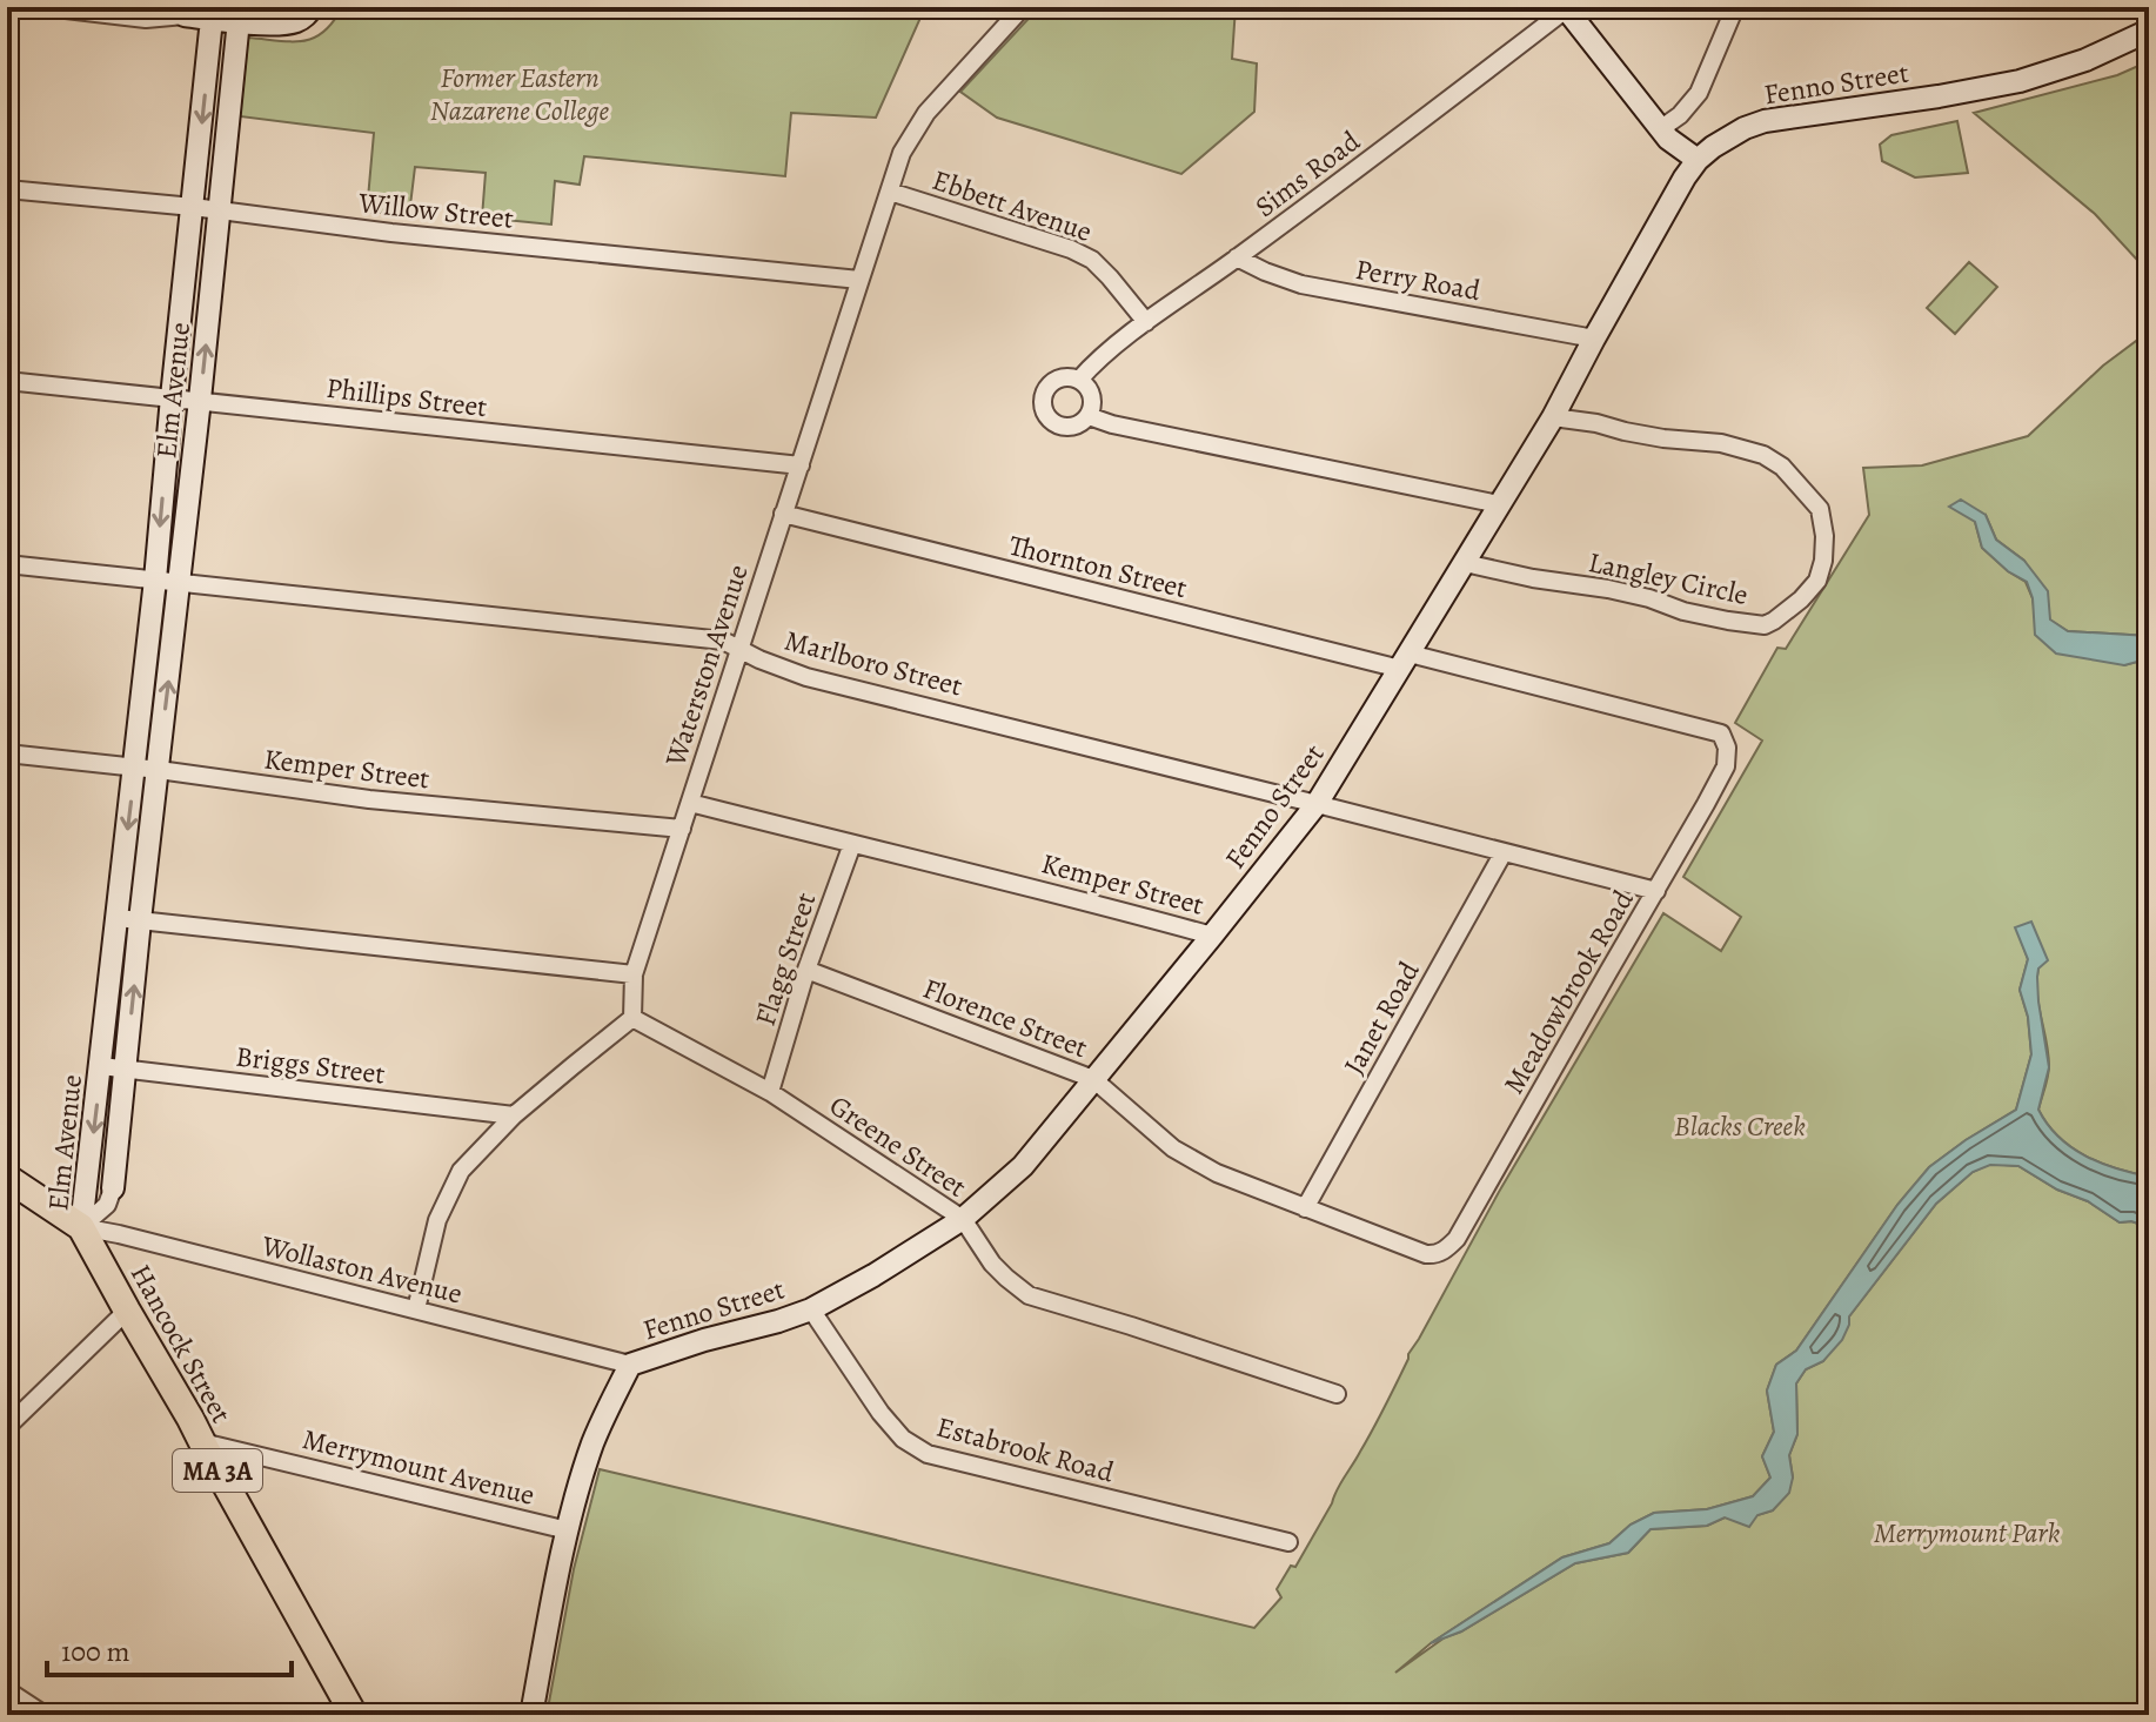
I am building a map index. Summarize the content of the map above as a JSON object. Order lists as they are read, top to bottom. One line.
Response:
{"streets":{"main road":["Hancock Street","MA 3A"],"street":["Fenno Street","Sims Road","Ebbett Avenue","Willow Street","Perry Road","Elm Avenue","Phillips Street","Thornton Street","Langley Circle","Marlboro Street","Waterston Avenue","Kemper Street","Flagg Street","Meadowbrook Road","Florence Street","Janet Road","Briggs Street","Greene Street","Wollaston Avenue","Estabrook Road","Merrymount Avenue"]},"crossings":[["Fenno Street","Sims Road"],["Fenno Street","Perry Road"],["Fenno Street","Thornton Street"],["Fenno Street","Langley Circle"],["Fenno Street","Marlboro Street"],["Fenno Street","Kemper Street"],["Fenno Street","Florence Street"],["Fenno Street","Greene Street"],["Fenno Street","Wollaston Avenue"],["Fenno Street","Estabrook Road"],["Fenno Street","Merrymount Avenue"],["Sims Road","Ebbett Avenue"],["Sims Road","Perry Road"],["Ebbett Avenue","Waterston Avenue"],["Willow Street","Elm Avenue"],["Willow Street","Waterston Avenue"],["Elm Avenue","Phillips Street"],["Elm Avenue","Marlboro Street"],["Elm Avenue","Kemper Street"],["Elm Avenue","Briggs Street"],["Elm Avenue","Wollaston Avenue"],["Elm Avenue","Hancock Street"],["Phillips Street","Waterston Avenue"],["Thornton Street","Waterston Avenue"],["Thornton Street","Meadowbrook Road"],["Marlboro Street","Waterston Avenue"],["Marlboro Street","Meadowbrook Road"],["Marlboro Street","Janet Road"],["Waterston Avenue","Kemper Street"],["Waterston Avenue","Greene Street"],["Kemper Street","Flagg Street"],["Flagg Street","Florence Street"],["Flagg Street","Greene Street"],["Meadowbrook Road","Florence Street"],["Florence Street","Janet Road"],["Wollaston Avenue","Hancock Street"],["Hancock Street","Merrymount Avenue"]],"parks":["Former Eastern Nazarene College","Blacks Creek","Merrymount Park"],"scale_bar":"100 m"}
